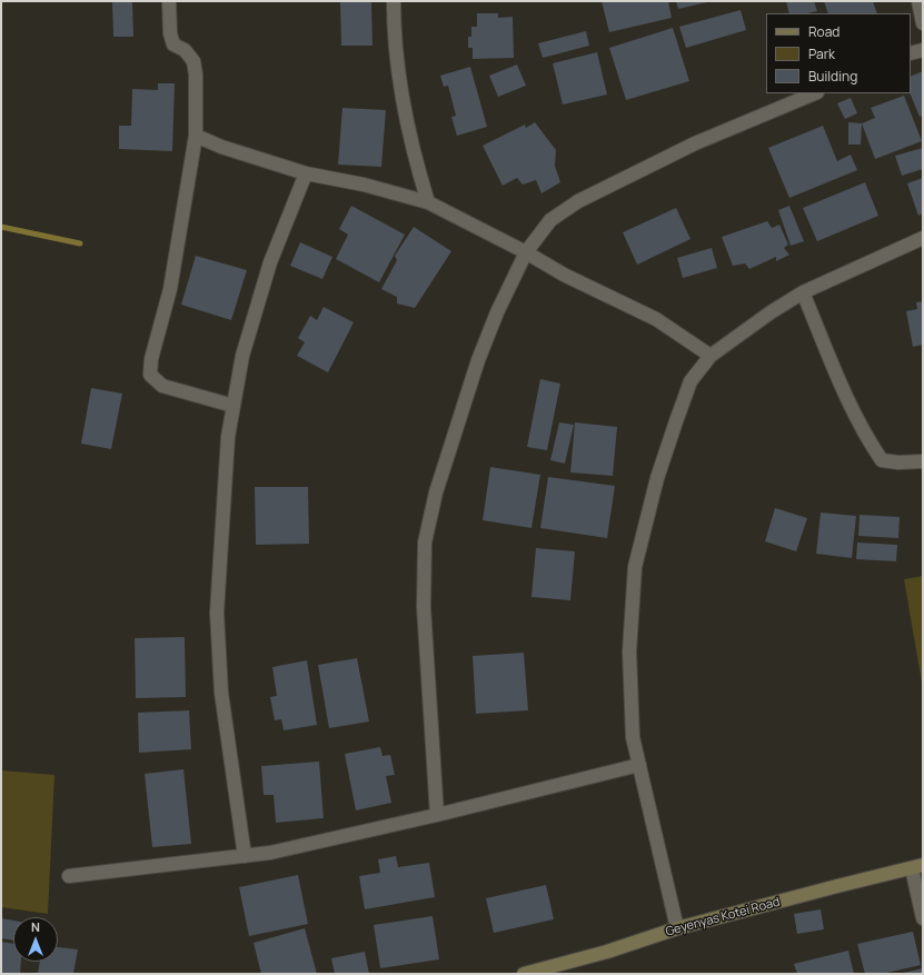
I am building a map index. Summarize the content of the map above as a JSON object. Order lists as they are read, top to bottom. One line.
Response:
{"streets":{"street":["Geyenyas Kotei Road"]},"legend":["Road","Park","Building"],"north":"top"}
